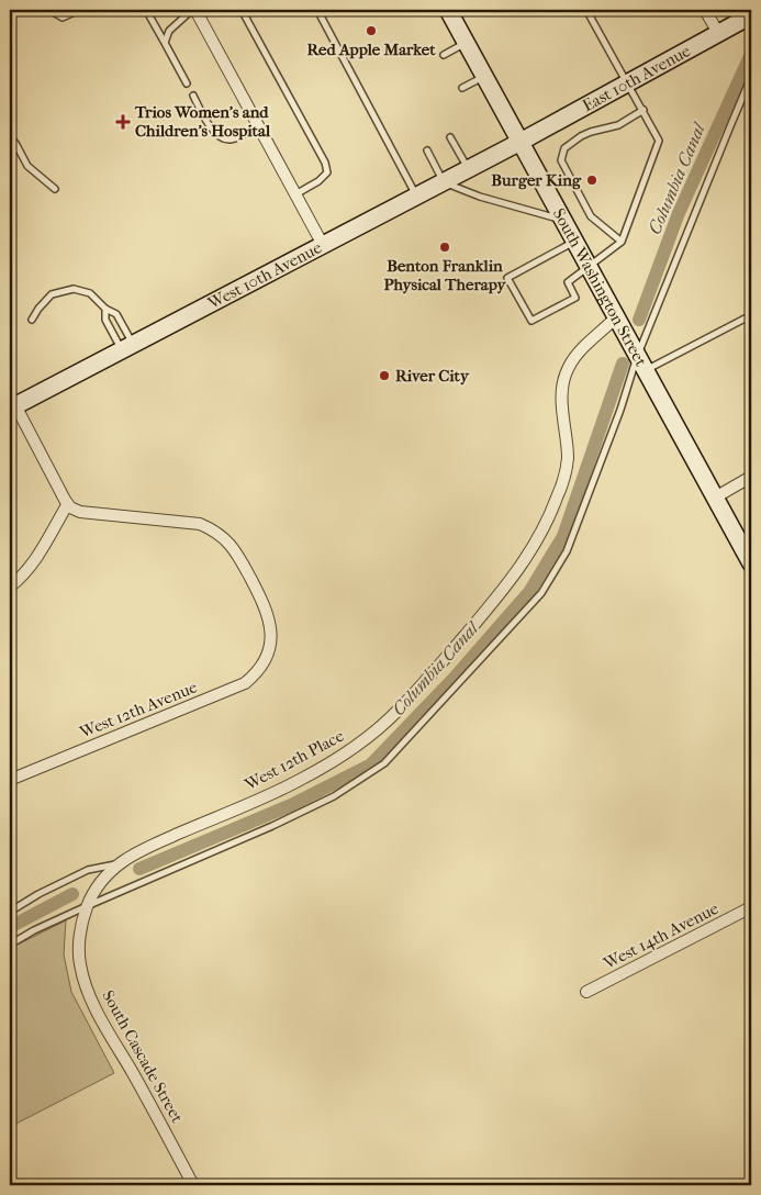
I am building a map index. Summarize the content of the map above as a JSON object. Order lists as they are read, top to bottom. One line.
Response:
{"streets":{"main road":["East 10th Avenue","West 10th Avenue","South Washington Street"],"street":["West 12th Avenue","West 12th Place","West 14th Avenue","South Cascade Street"]},"crossings":[["East 10th Avenue","West 10th Avenue"],["East 10th Avenue","South Washington Street"],["West 10th Avenue","South Washington Street"],["South Washington Street","West 12th Place"],["West 12th Place","South Cascade Street"]],"water":["Columbia Canal"],"places":{"other":["Red Apple Market","Burger King","Benton Franklin Physical Therapy","River City"],"health":["Trios Women's and Children's Hospital"]}}
